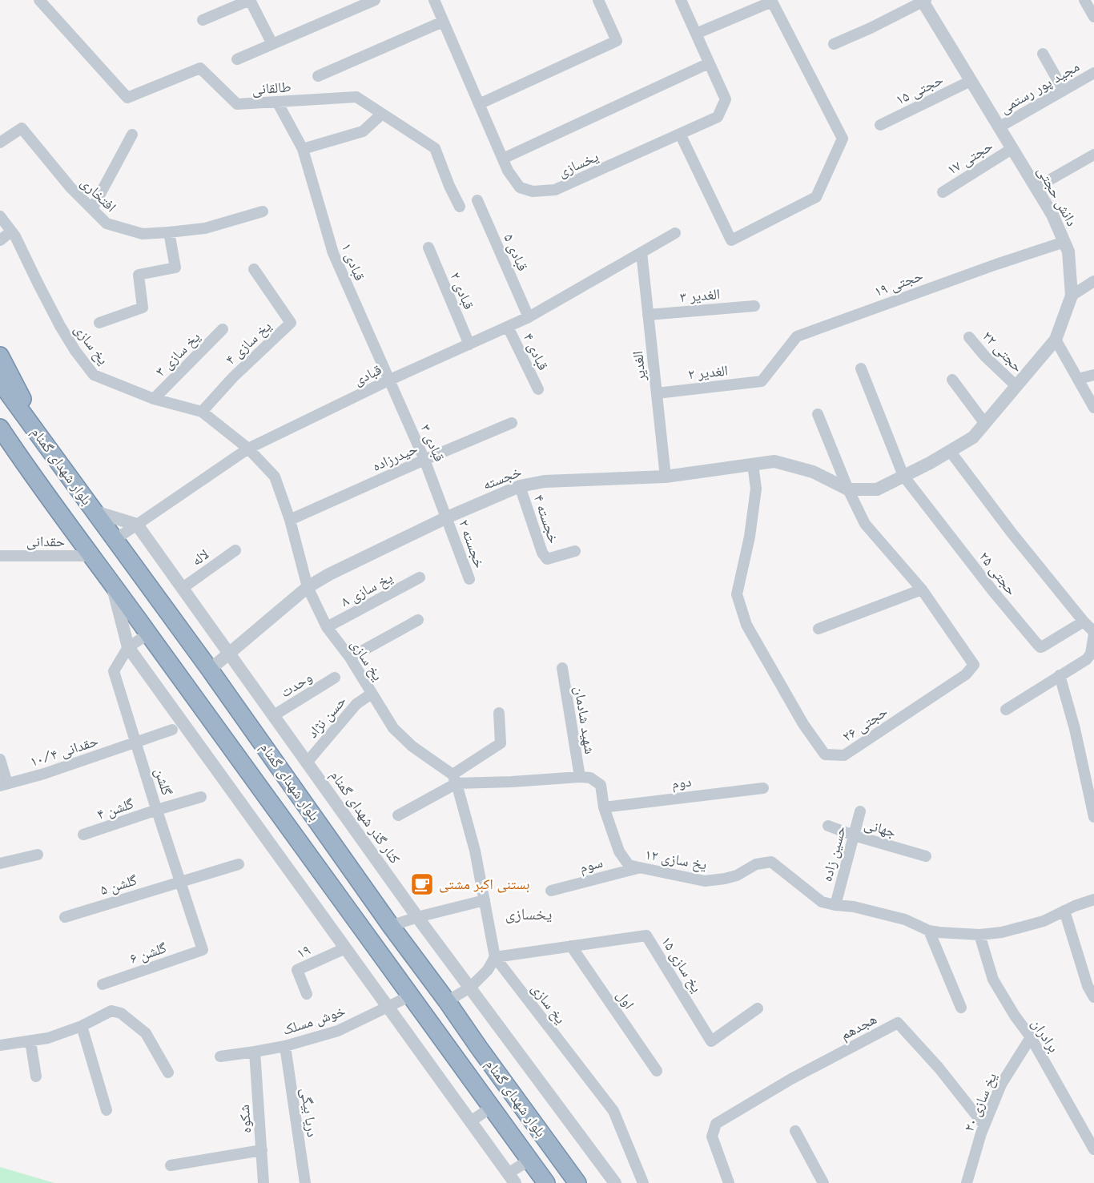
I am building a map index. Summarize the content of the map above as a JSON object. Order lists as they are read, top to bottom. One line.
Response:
{"streets":{"highway":["بلوار شهدای گمنام"],"street":["مجید پور رستمی","طالقانی","حجتی ۱۵","حجتی ۱۷","یخسازی","افتخاری","دانش حجتی","قبادی ۵","قبادی ۱","حجتی ۱۹","قبادی ۲","الغدیر ۳","یخ سازی ۴","یخ سازی","قبادی ۴","حجتی ۲۲","یخ سازی ۳","الغدیر","الغدیر ۲","قبادی","قبادی ۳","حیدرزاده","خجسته","خجسته ۴","حقدانی","خجسته ۲","لاله","حجتی ۲۵","یخ سازی ۸","وحدت","حسن نژاد","شهید شادمان","حجتی ۲۶","حقدانی ۱۰/۴","گلشن","دوم","گلشن ۴","کنار گذر شهدای گمنام","جهانی","حسین زاده","یخ سازی ۱۲","سوم","گلشن ۵","۱۹","گلشن ۶","یخ سازی ۱۵","اول","خوش مسلک","هجدهم","برادران","یخ سازی ۲۰","دریا بیگی","شکوه"]},"crossings":[["مجید پور رستمی","دانش حجتی"],["طالقانی","قبادی ۱"],["حجتی ۱۵","دانش حجتی"],["حجتی ۱۷","دانش حجتی"],["دانش حجتی","حجتی ۱۹"],["دانش حجتی","حجتی ۲۲"],["دانش حجتی","خجسته"],["دانش حجتی","حجتی ۲۵"],["دانش حجتی","حجتی ۲۶"],["قبادی ۵","قبادی"],["قبادی ۱","قبادی"],["قبادی ۱","قبادی ۳"],["حجتی ۱۹","الغدیر ۲"],["قبادی ۲","قبادی"],["الغدیر ۳","الغدیر"],["یخ سازی ۴","یخ سازی"],["یخ سازی","یخ سازی ۳"],["یخ سازی","قبادی"],["یخ سازی","حیدرزاده"],["یخ سازی","خجسته"],["یخ سازی","یخ سازی ۸"],["یخ سازی","حسن نژاد"],["یخ سازی","یخ سازی ۱۲"],["یخ سازی","یخ سازی ۱۵"],["قبادی ۴","قبادی"],["الغدیر","الغدیر ۲"],["الغدیر","قبادی"],["الغدیر","خجسته"],["قبادی","قبادی ۳"],["قبادی","بلوار شهدای گمنام"],["قبادی","کنار گذر شهدای گمنام"],["قبادی ۳","حیدرزاده"],["قبادی ۳","خجسته"],["قبادی ۳","خجسته ۲"],["بلوار شهدای گمنام","خجسته"],["بلوار شهدای گمنام","حقدانی"],["بلوار شهدای گمنام","گلشن"],["بلوار شهدای گمنام","خوش مسلک"],["خجسته","خجسته ۴"],["خجسته","خجسته ۲"],["خجسته","حجتی ۲۶"],["خجسته","کنار گذر شهدای گمنام"],["لاله","کنار گذر شهدای گمنام"],["وحدت","کنار گذر شهدای گمنام"],["حسن نژاد","کنار گذر شهدای گمنام"],["شهید شادمان","یخ سازی ۱۲"],["حقدانی ۱۰/۴","گلشن"],["گلشن","گلشن ۴"],["گلشن","گلشن ۵"],["گلشن","گلشن ۶"],["دوم","یخ سازی ۱۲"],["جهانی","حسین زاده"],["حسین زاده","یخ سازی ۱۲"],["یخ سازی ۱۲","سوم"],["یخ سازی ۱۲","برادران"],["یخ سازی ۱۵","اول"],["خوش مسلک","دریا بیگی"],["خوش مسلک","شکوه"],["هجدهم","یخ سازی ۲۰"],["برادران","یخ سازی ۲۰"]],"districts":["یخسازی"],"places":{"cafe":["بستنی اکبر مشتی"]}}
